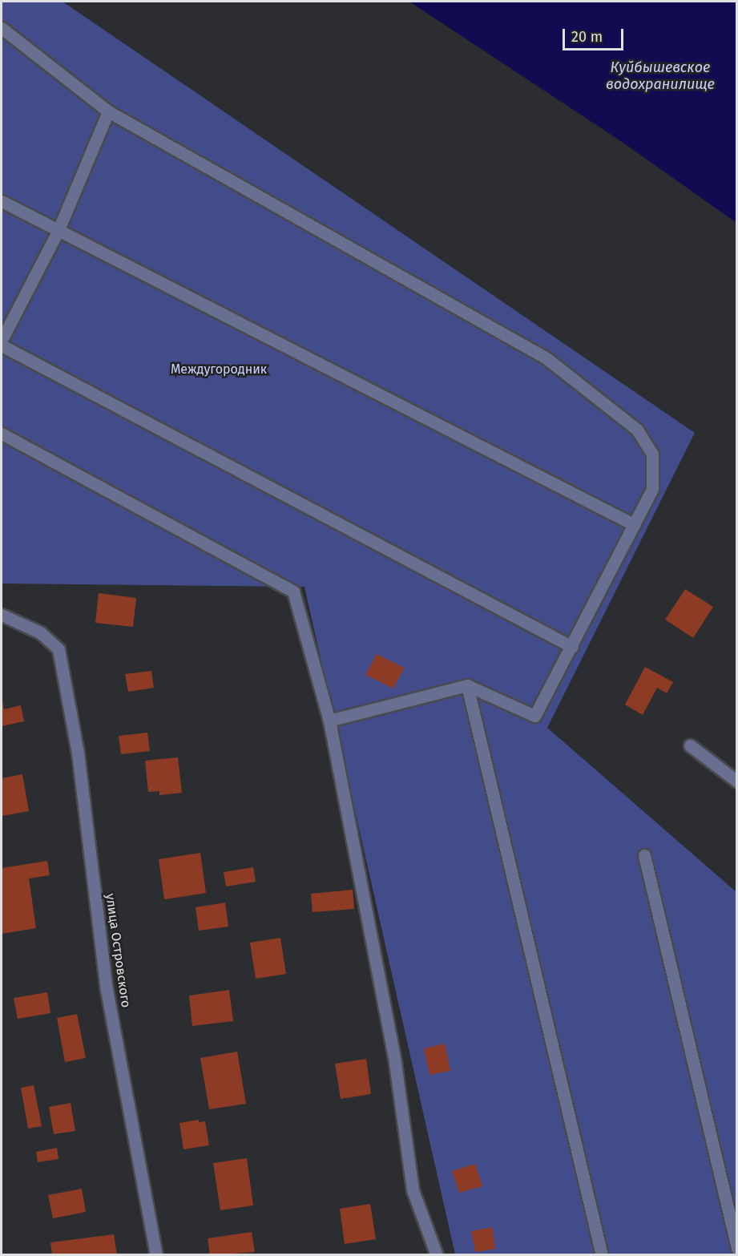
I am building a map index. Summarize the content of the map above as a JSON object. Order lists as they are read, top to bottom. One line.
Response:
{"streets":{"street":["улица Островского"]},"water":["Куйбышевское водохранилище"],"parks":["Междугородник"],"scale_bar":"20 m"}
